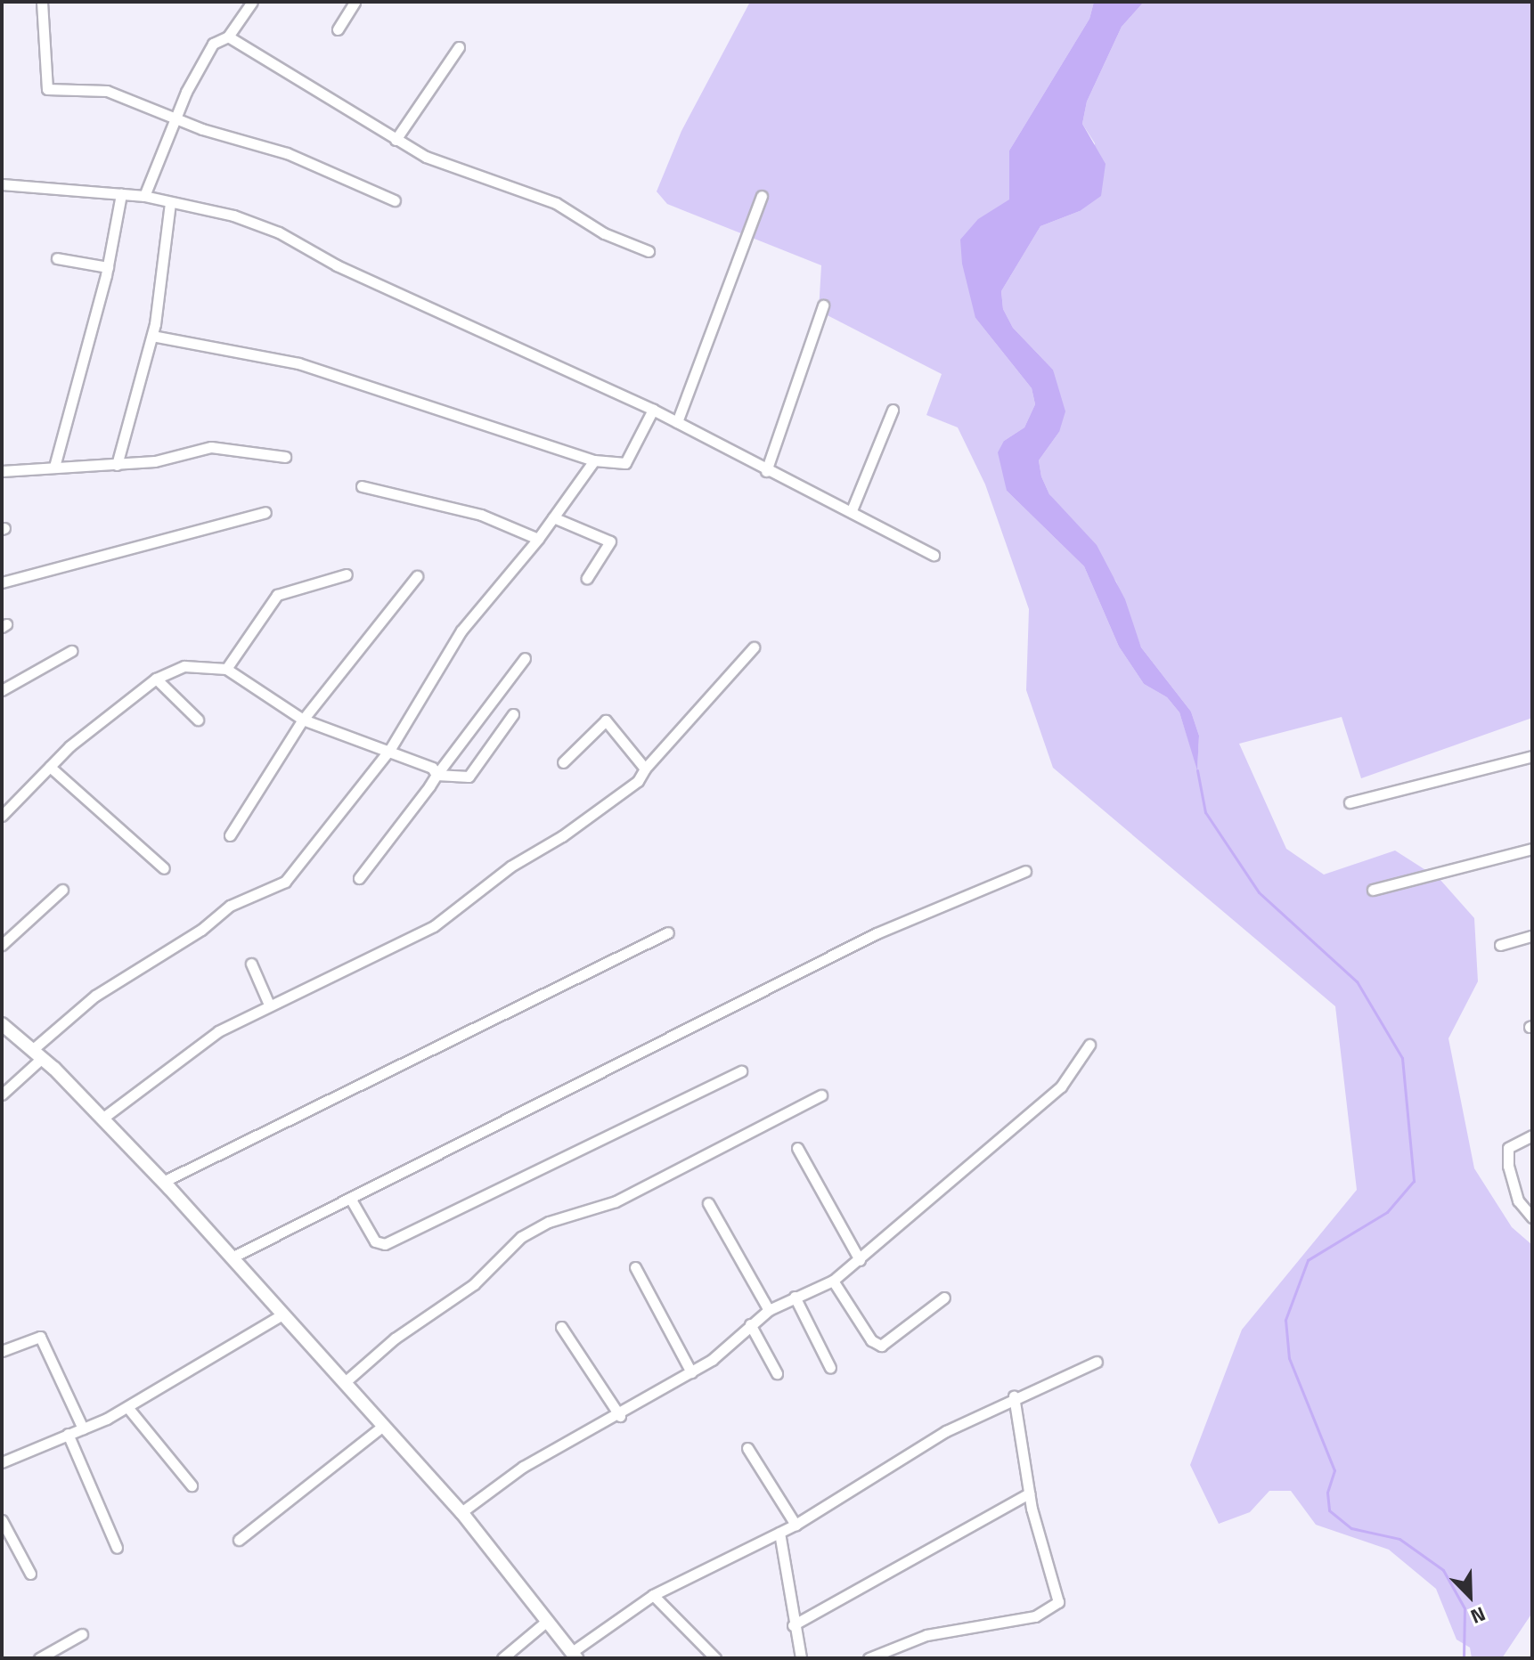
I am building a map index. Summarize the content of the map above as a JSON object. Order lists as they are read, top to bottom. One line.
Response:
{"north":"bottom right"}
